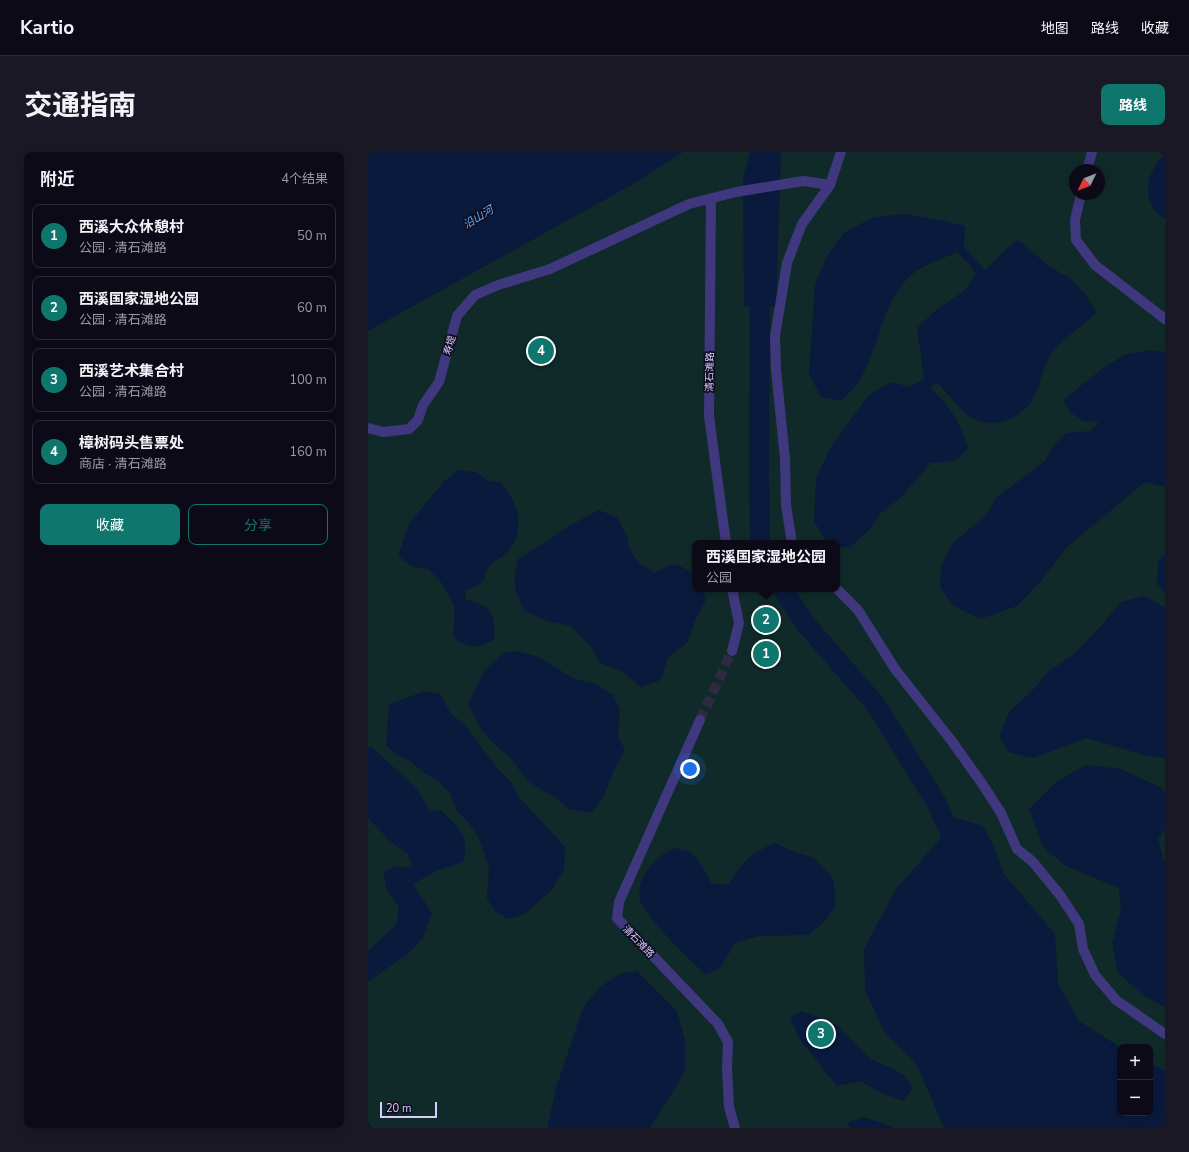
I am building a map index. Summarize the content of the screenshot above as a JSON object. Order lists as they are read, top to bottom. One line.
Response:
{"streets":{"street":["寿堤","清石滩路"]},"crossings":[["寿堤","清石滩路"]],"water":["沿山河"],"scale_bar":"20 m","north":"bottom left","page":{"header":"Kartio","nav":["地图","路线","收藏"],"title":"交通指南","buttons":["路线",["收藏","分享"]],"heading":["附近","4个结果"],"list":[{"mark":"1","name":"西溪大众休憩村","note":"公园 · 清石滩路","value":"50 m"},{"mark":"2","name":"西溪国家湿地公园","note":"公园 · 清石滩路","value":"60 m"},{"mark":"3","name":"西溪艺术集合村","note":"公园 · 清石滩路","value":"100 m"},{"mark":"4","name":"樟树码头售票处","note":"商店 · 清石滩路","value":"160 m"}],"pins":["4","2","1","3"],"popup":["西溪国家湿地公园","公园"],"map_buttons":["+","−"],"scale":"20 m"}}
